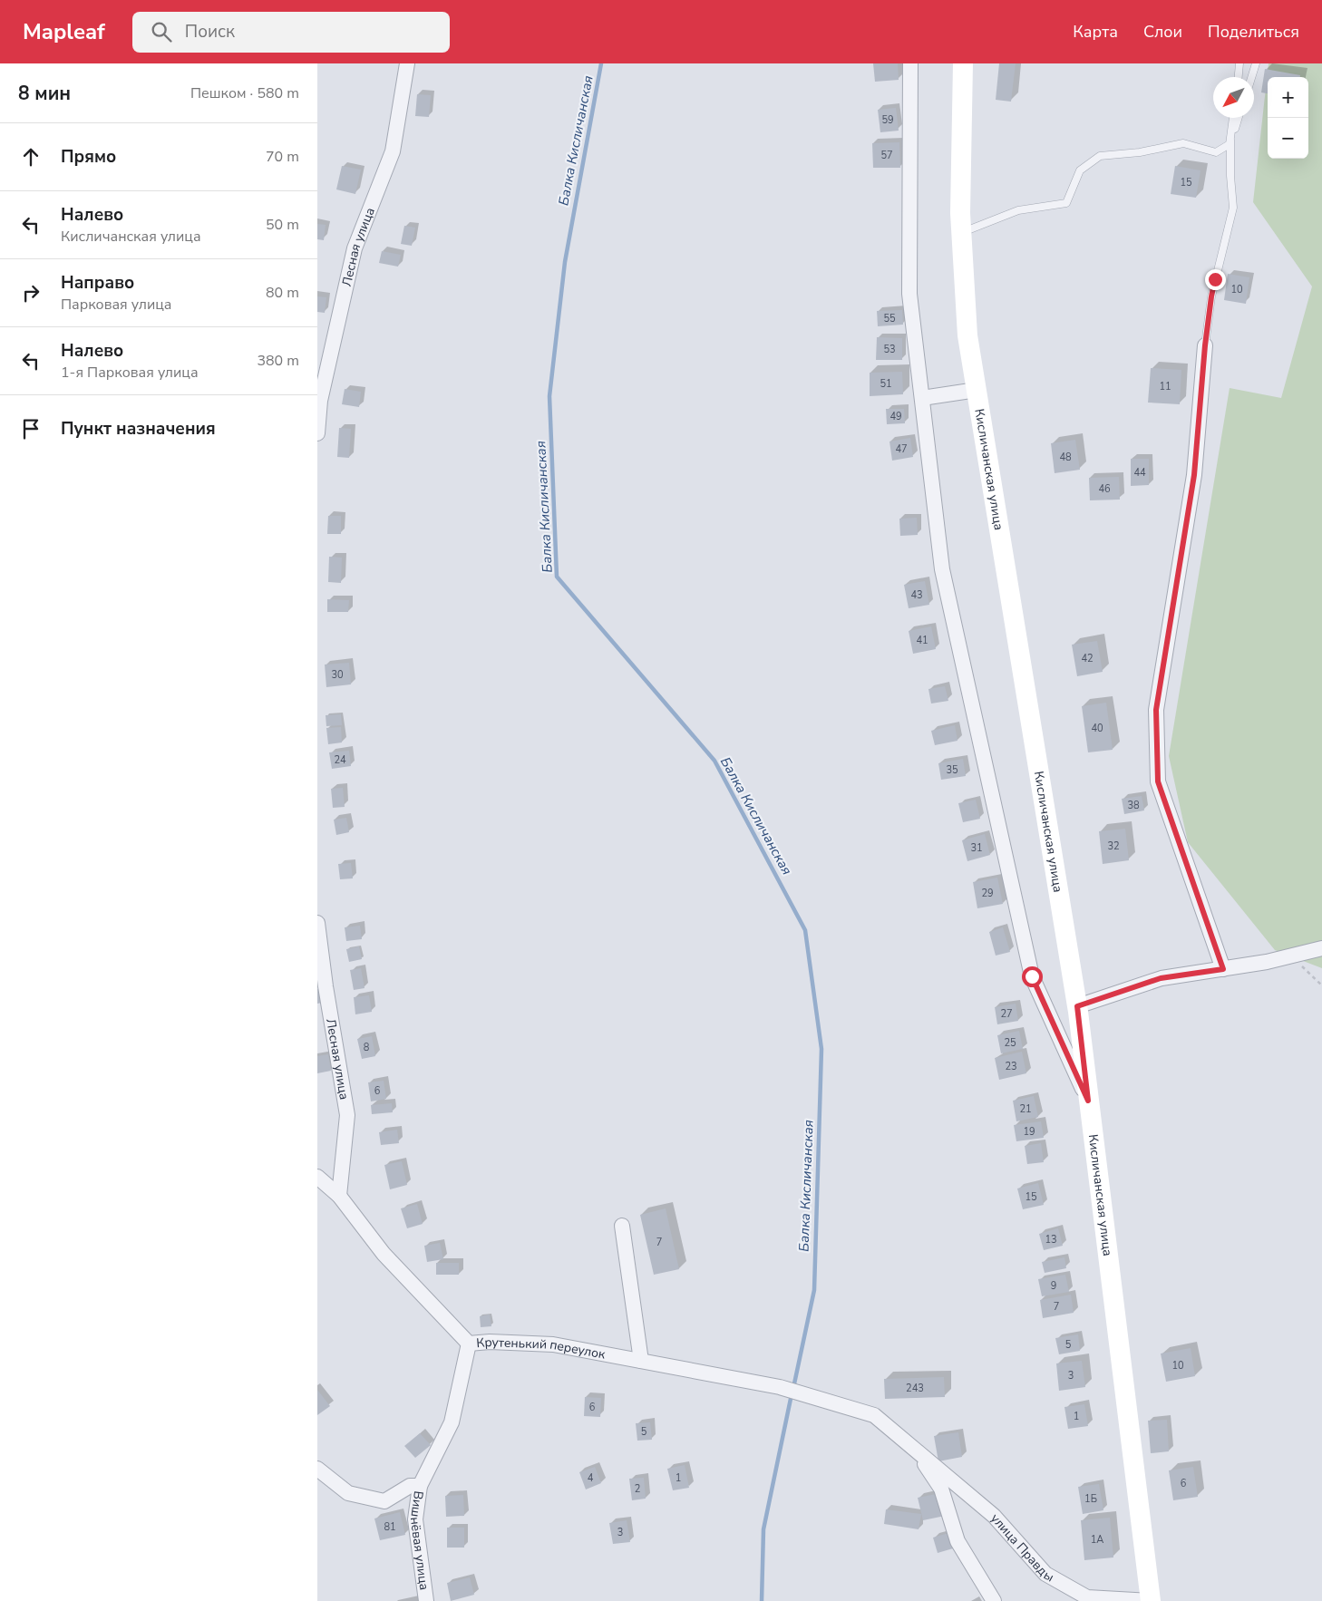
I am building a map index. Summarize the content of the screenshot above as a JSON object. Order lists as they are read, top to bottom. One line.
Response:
{"streets":{"street":["Лесная улица","Кисличанская улица","Крутенький переулок","Вишнёвая улица","улица Правды"]},"crossings":[["Лесная улица","Крутенький переулок"],["Кисличанская улица","улица Правды"],["Крутенький переулок","улица Правды"]],"water":["Балка Кисличанская"],"house_numbers":["59","57","15","10","55","53","51","11","49","47","48","44","46","43","41","42","30","40","24","35","38","32","31","29","27","25","8","23","6","21","19","15","13","7","9","7","5","10","3","243","6","1","5","4","1","6","2","1Б","81","3","1А"],"north":"bottom left","page":{"header":"Mapleaf","search":"Поиск","nav":["Карта","Слои","Поделиться"],"heading":["8 мин","Пешком · 580 m"],"map_buttons":["+","−"],"list":[["Прямо","70 m"],["Налево","Кисличанская улица","50 m"],["Направо","Парковая улица","80 m"],["Налево","1-я Парковая улица","380 m"],"Пункт назначения"]}}
